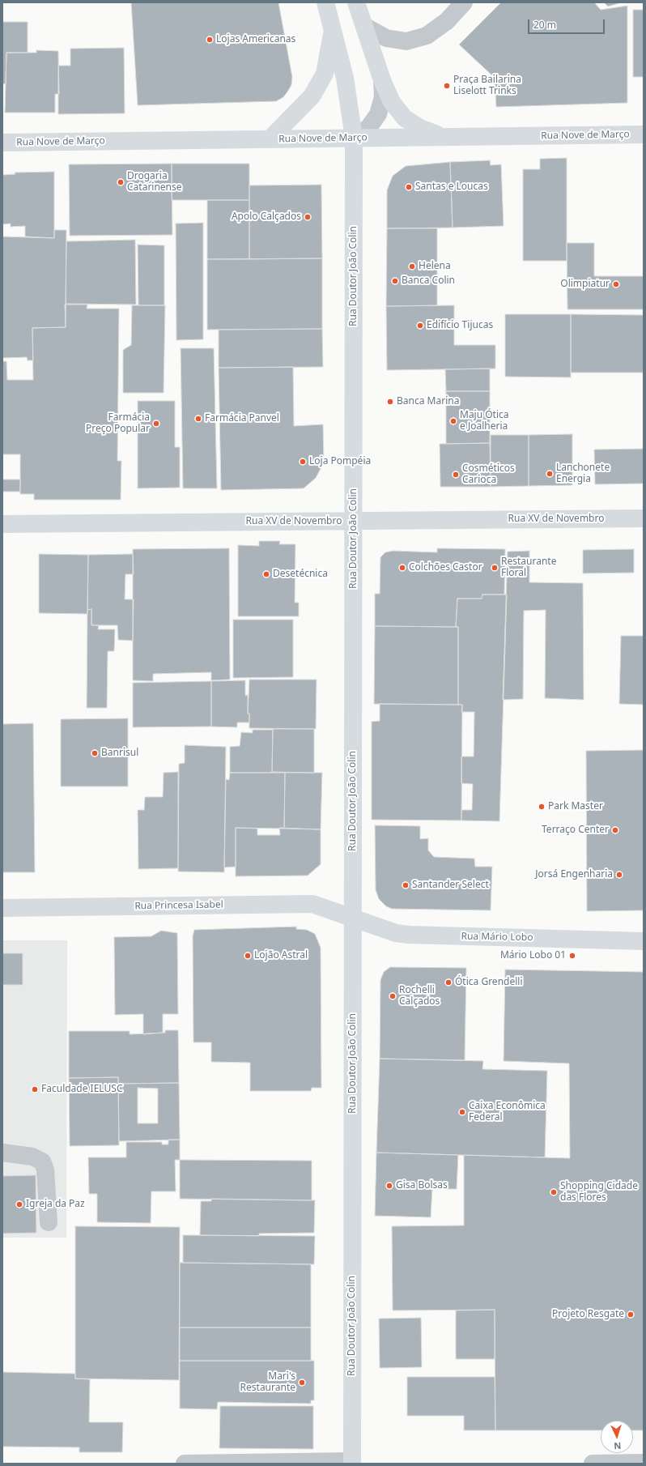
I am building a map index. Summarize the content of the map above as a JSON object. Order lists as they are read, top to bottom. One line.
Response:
{"streets":{"main road":["Rua Nove de Março","Rua Doutor João Colin","Rua XV de Novembro","Rua Princesa Isabel","Rua Mário Lobo"]},"crossings":[["Rua Nove de Março","Rua Doutor João Colin"],["Rua Doutor João Colin","Rua XV de Novembro"],["Rua Doutor João Colin","Rua Princesa Isabel"],["Rua Doutor João Colin","Rua Mário Lobo"],["Rua Princesa Isabel","Rua Mário Lobo"]],"places":["Lojas Americanas","Praça Bailarina Liselott Trinks","Drogaria Catarinense","Santas e Loucas","Apolo Calçados","Helena","Banca Colin","Olimpiatur","Edifício Tijucas","Banca Marina","Farmácia Panvel","Maju Ótica e Joalheria","Farmácia Preço Popular","Loja Pompéia","Lanchonete Energia","Cosméticos Carioca","Colchões Castor","Restaurante Floral","Desetécnica","Banrisul","Park Master","Terraço Center","Jorsá Engenharia","Santander Select","Lojão Astral","Mário Lobo 01","Ótica Grendelli","Rochelli Calçados","Faculdade IELUSC","Caixa Econômica Federal","Gisa Bolsas","Shopping Cidade das Flores","Igreja da Paz","Projeto Resgate","Mari's Restaurante"],"scale_bar":"20 m","north":"bottom"}
